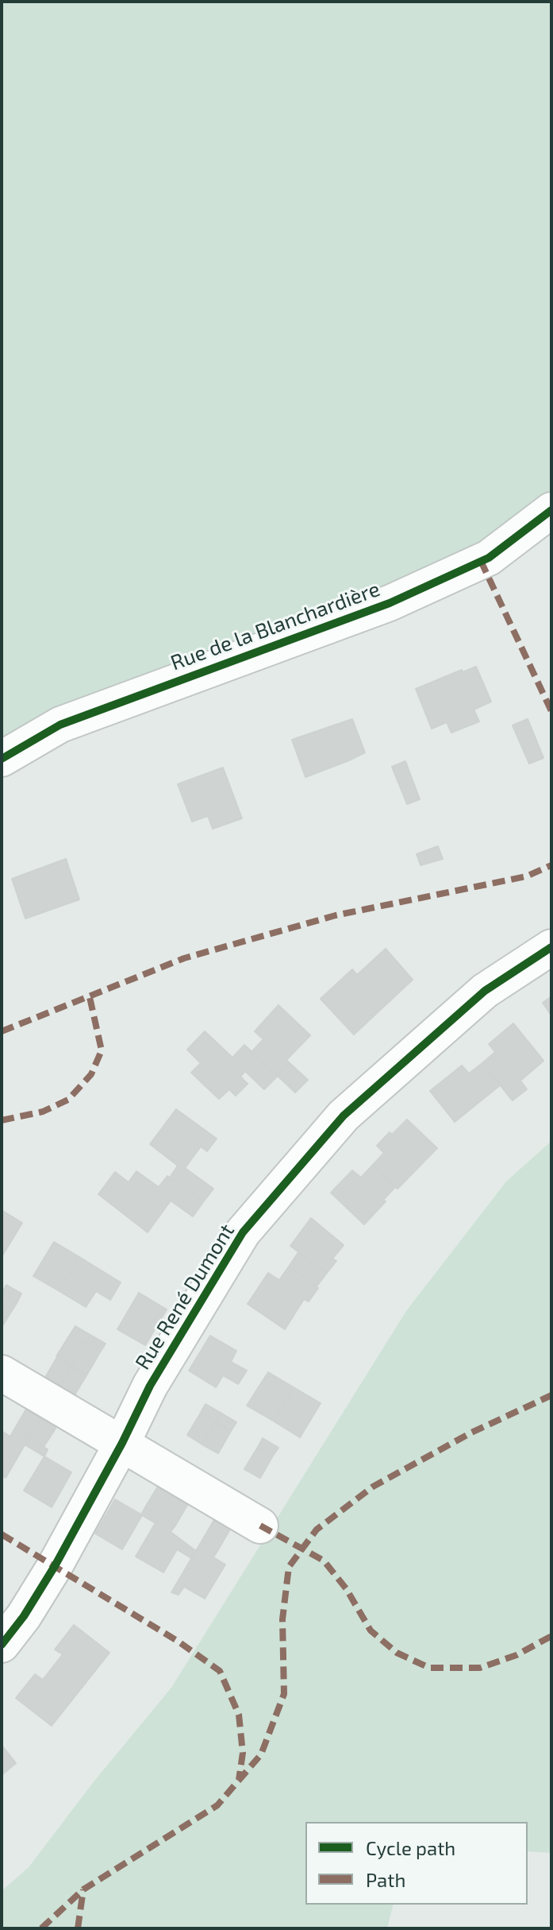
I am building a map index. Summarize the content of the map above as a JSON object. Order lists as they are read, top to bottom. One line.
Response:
{"streets":{"street":["Rue de la Blanchardière","Rue René Dumont"]},"legend":["Cycle path","Path"]}
